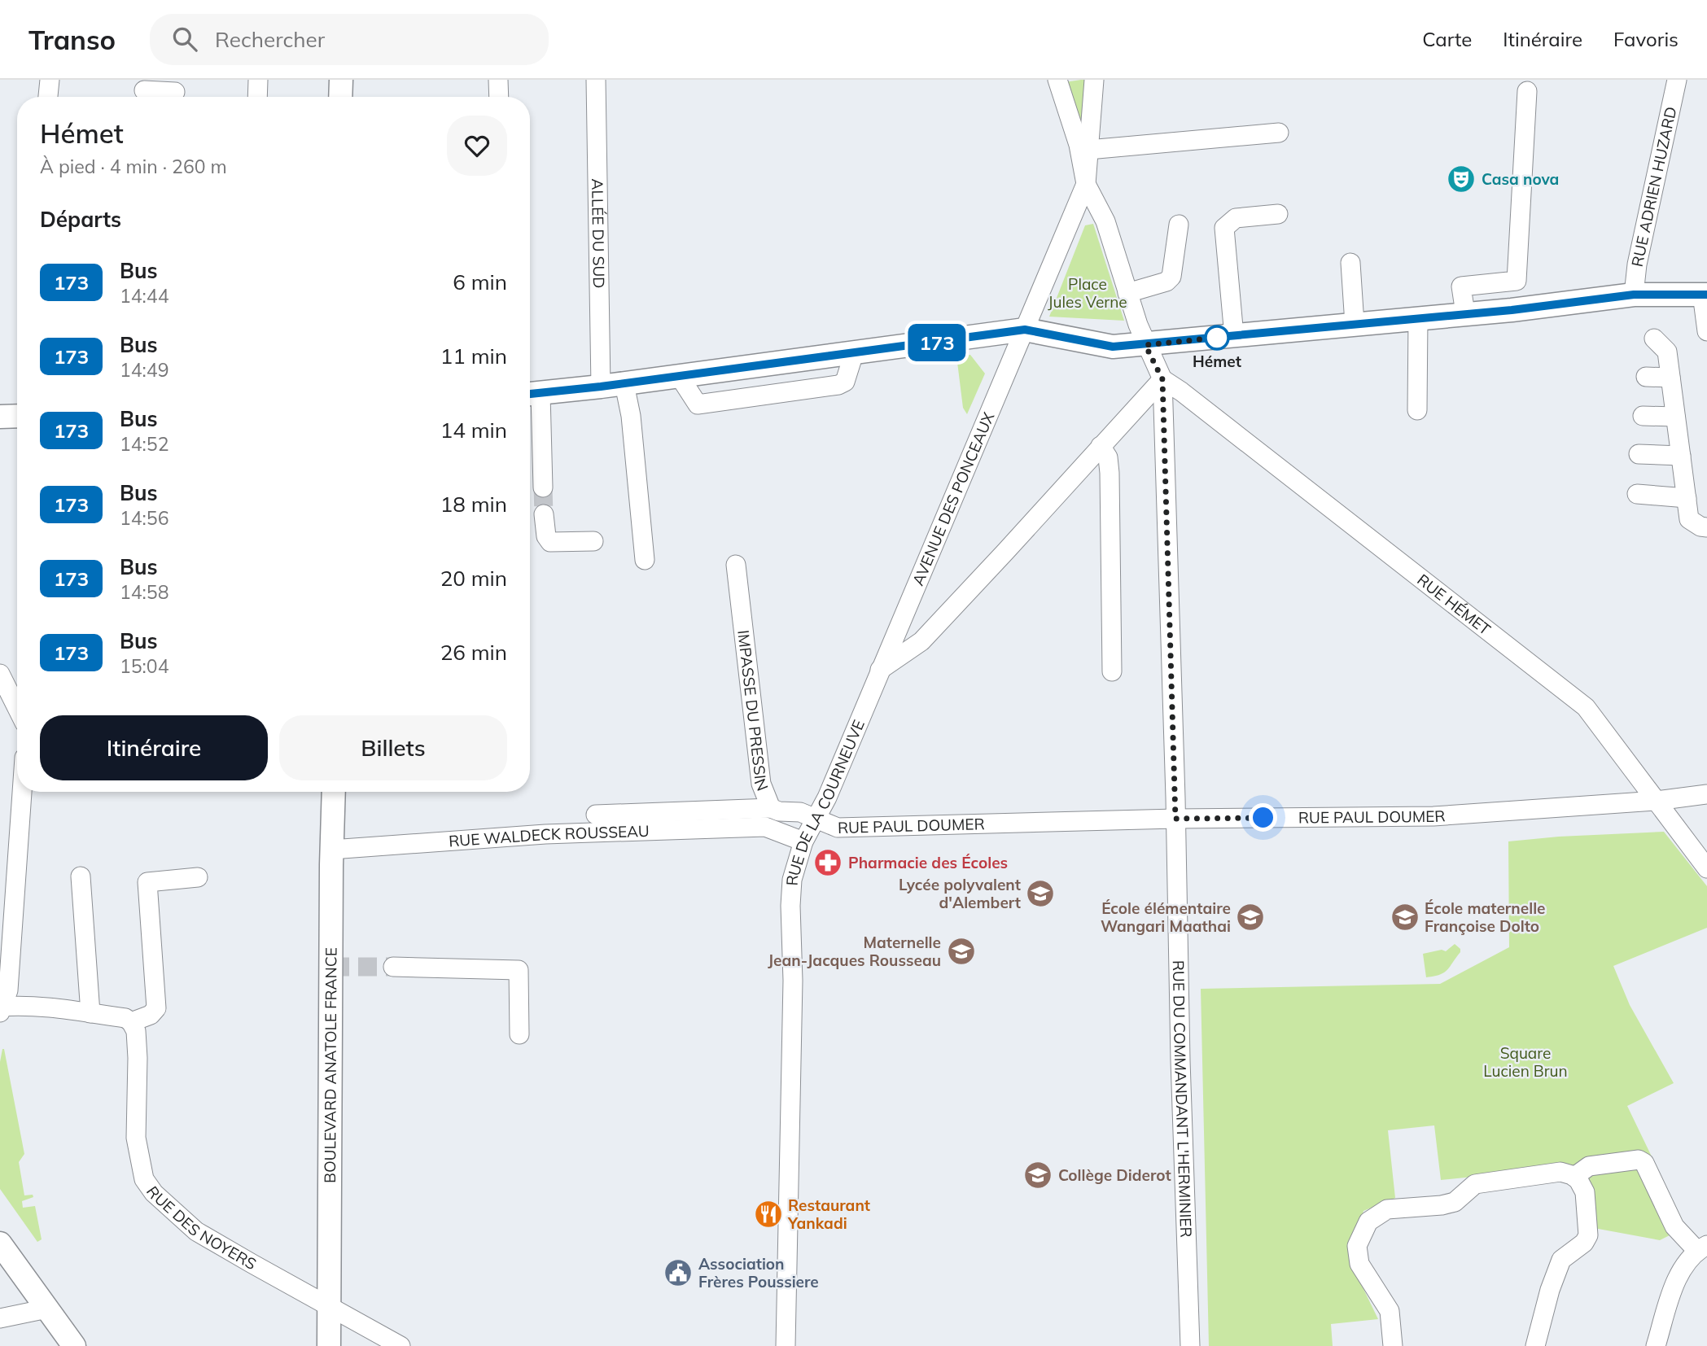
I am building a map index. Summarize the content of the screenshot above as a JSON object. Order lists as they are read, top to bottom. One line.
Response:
{"streets":{"main road":["BOULEVARD ANATOLE FRANCE"],"street":["RUE ADRIEN HUZARD","ALLÉE DU SUD","AVENUE DES PONCEAUX","RUE HÉMET","IMPASSE DU PRESSIN","RUE DE LA COURNEUVE","RUE PAUL DOUMER","RUE WALDECK ROUSSEAU","RUE DU COMMANDANT L'HERMINIER","RUE DES NOYERS"]},"crossings":[["AVENUE DES PONCEAUX","RUE DE LA COURNEUVE"],["AVENUE DES PONCEAUX","RUE DU COMMANDANT L'HERMINIER"],["RUE HÉMET","RUE PAUL DOUMER"],["RUE HÉMET","RUE DU COMMANDANT L'HERMINIER"],["IMPASSE DU PRESSIN","RUE DE LA COURNEUVE"],["IMPASSE DU PRESSIN","RUE PAUL DOUMER"],["IMPASSE DU PRESSIN","RUE WALDECK ROUSSEAU"],["RUE DE LA COURNEUVE","RUE PAUL DOUMER"],["RUE DE LA COURNEUVE","RUE WALDECK ROUSSEAU"],["RUE PAUL DOUMER","RUE WALDECK ROUSSEAU"],["RUE PAUL DOUMER","RUE DU COMMANDANT L'HERMINIER"],["RUE WALDECK ROUSSEAU","BOULEVARD ANATOLE FRANCE"],["BOULEVARD ANATOLE FRANCE","RUE DES NOYERS"]],"parks":["Place Jules Verne","Square Lucien Brun"],"places":{"theatre":["Casa nova"],"other":["Hémet"],"pharmacy":["Pharmacie des Écoles"],"school or university":["Lycée polyvalent d'Alembert","École élémentaire Wangari Maathai","École maternelle Françoise Dolto","Maternelle Jean-Jacques Rousseau","Collège Diderot"],"restaurant":["Restaurant Yankadi"],"public building":["Association Frères Poussiere"]},"lines":["bus line 173"],"page":{"header":"Transo","search":"Rechercher","nav":["Carte","Itinéraire","Favoris"],"on_map":"173","heading":[["Hémet","À pied · 4 min · 260 m"],"Départs"],"list":[{"mark":"173","name":"Bus","note":"14:44","value":"6 min"},{"mark":"173","name":"Bus","note":"14:49","value":"11 min"},{"mark":"173","name":"Bus","note":"14:52","value":"14 min"},{"mark":"173","name":"Bus","note":"14:56","value":"18 min"},{"mark":"173","name":"Bus","note":"14:58","value":"20 min"},{"mark":"173","name":"Bus","note":"15:04","value":"26 min"}],"buttons":["Itinéraire","Billets"]}}
